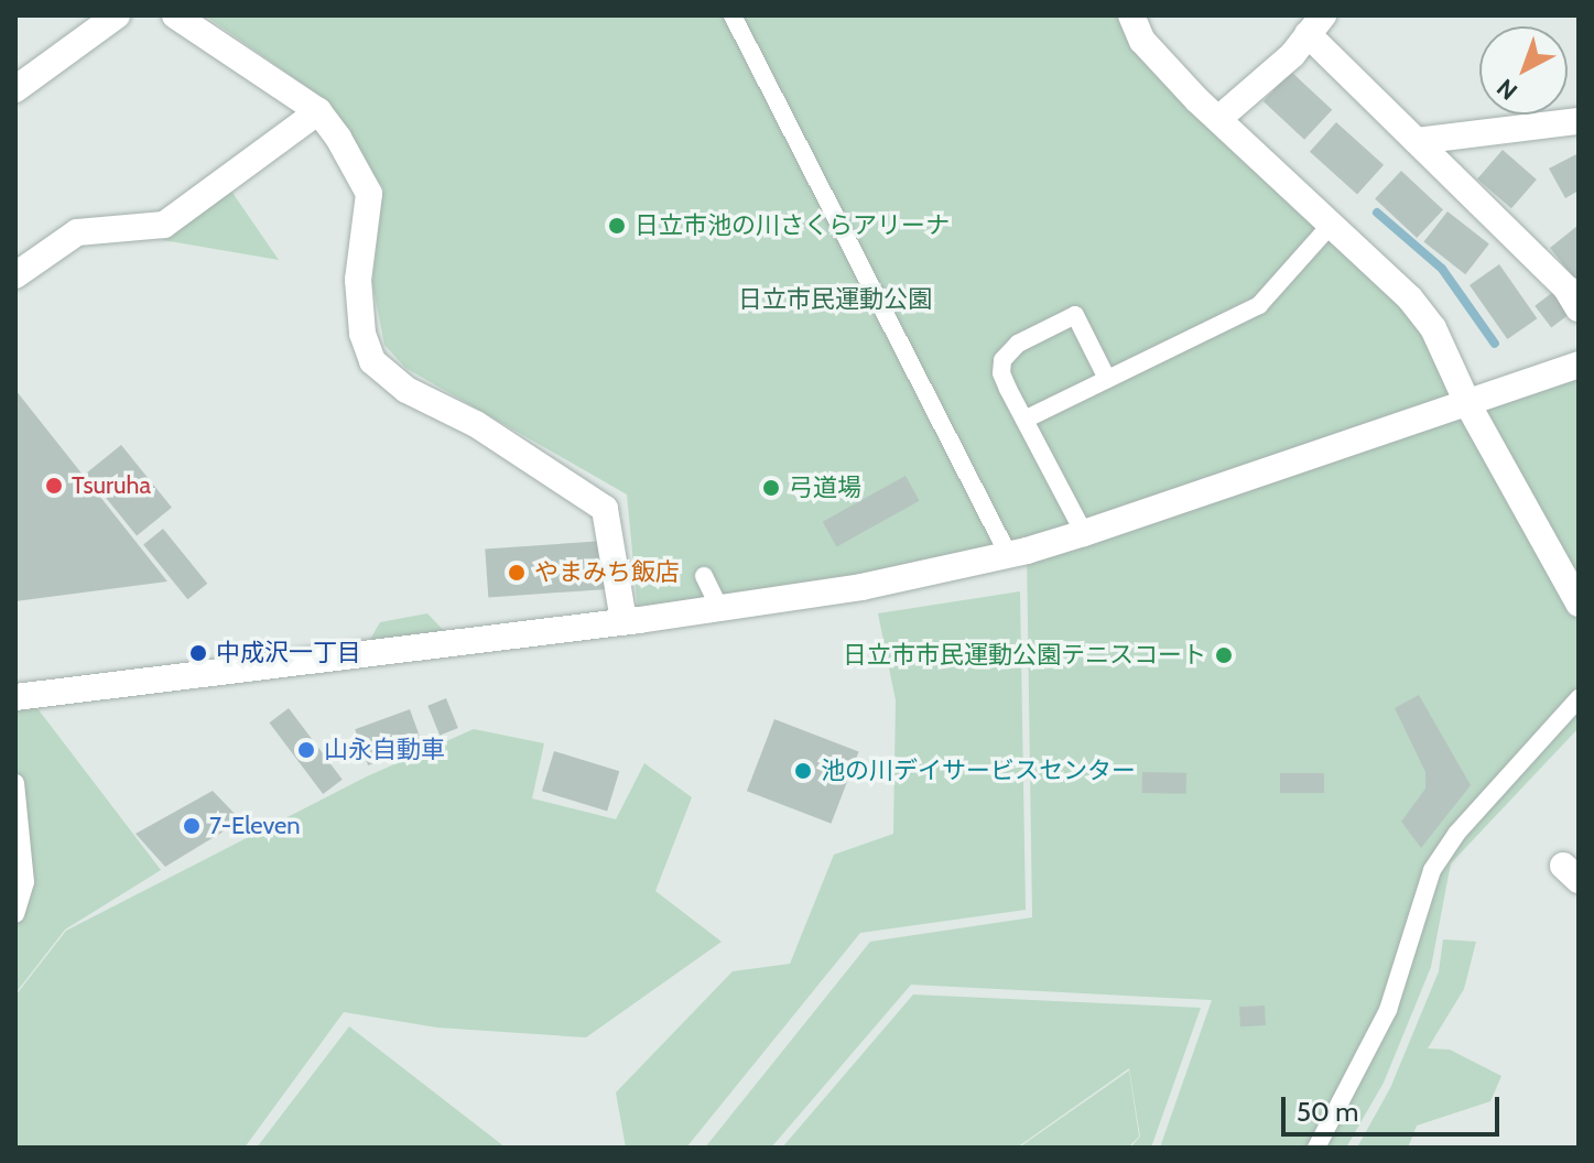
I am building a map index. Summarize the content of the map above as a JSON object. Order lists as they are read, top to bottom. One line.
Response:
{"parks":["日立市民運動公園"],"places":["日立市池の川さくらアリーナ","Tsuruha","弓道場","やまみち飯店","中成沢一丁目","日立市市民運動公園テニスコート","山永自動車","池の川デイサービスセンター","7-Eleven"],"scale_bar":"50 m","north":"bottom left"}
